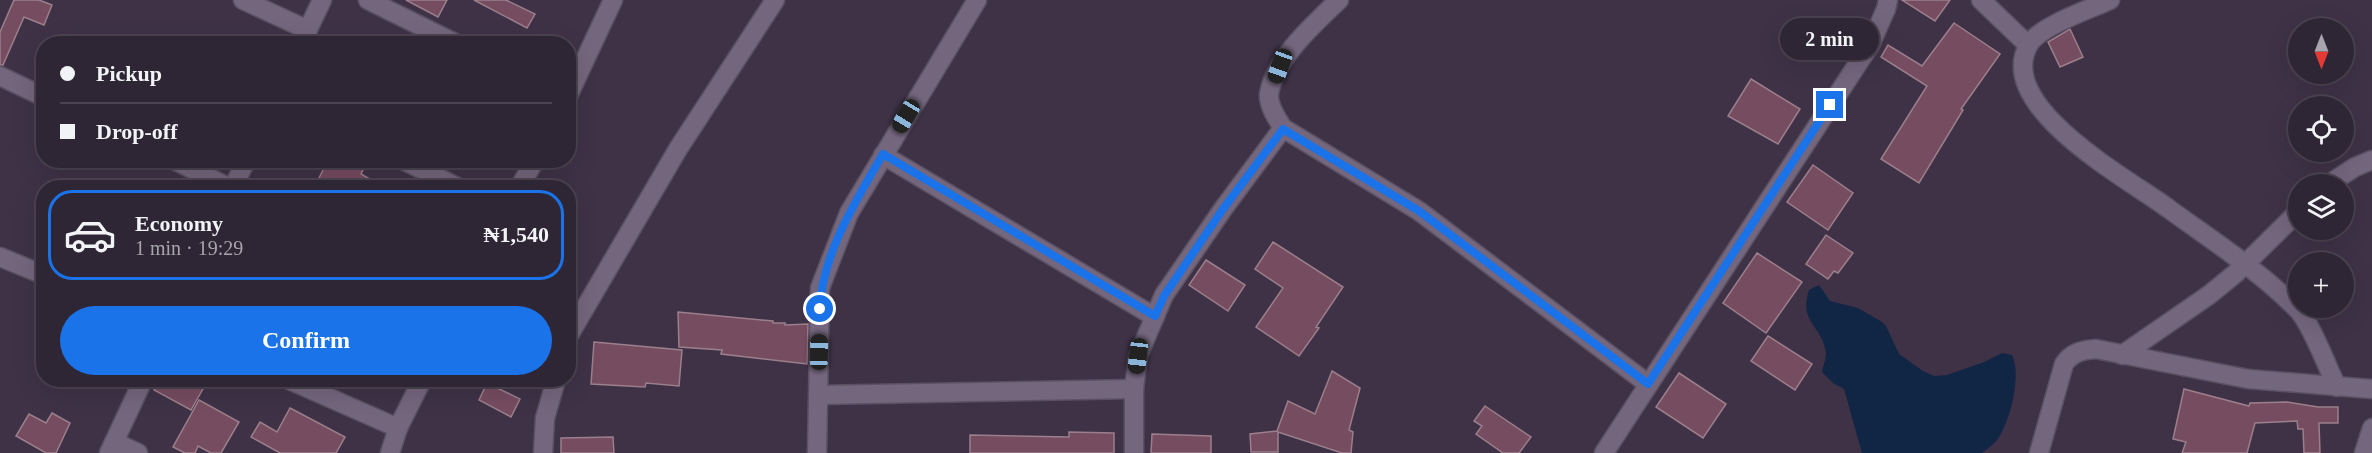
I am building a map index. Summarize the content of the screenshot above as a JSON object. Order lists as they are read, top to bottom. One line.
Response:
{"north":"bottom","page":{"map_buttons":"+","bubble":"2 min","banner":["Pickup","Drop-off"],"list":[{"name":"Economy","note":"1 min · 19:29","value":"₦1,540"}],"buttons":"Confirm"}}
